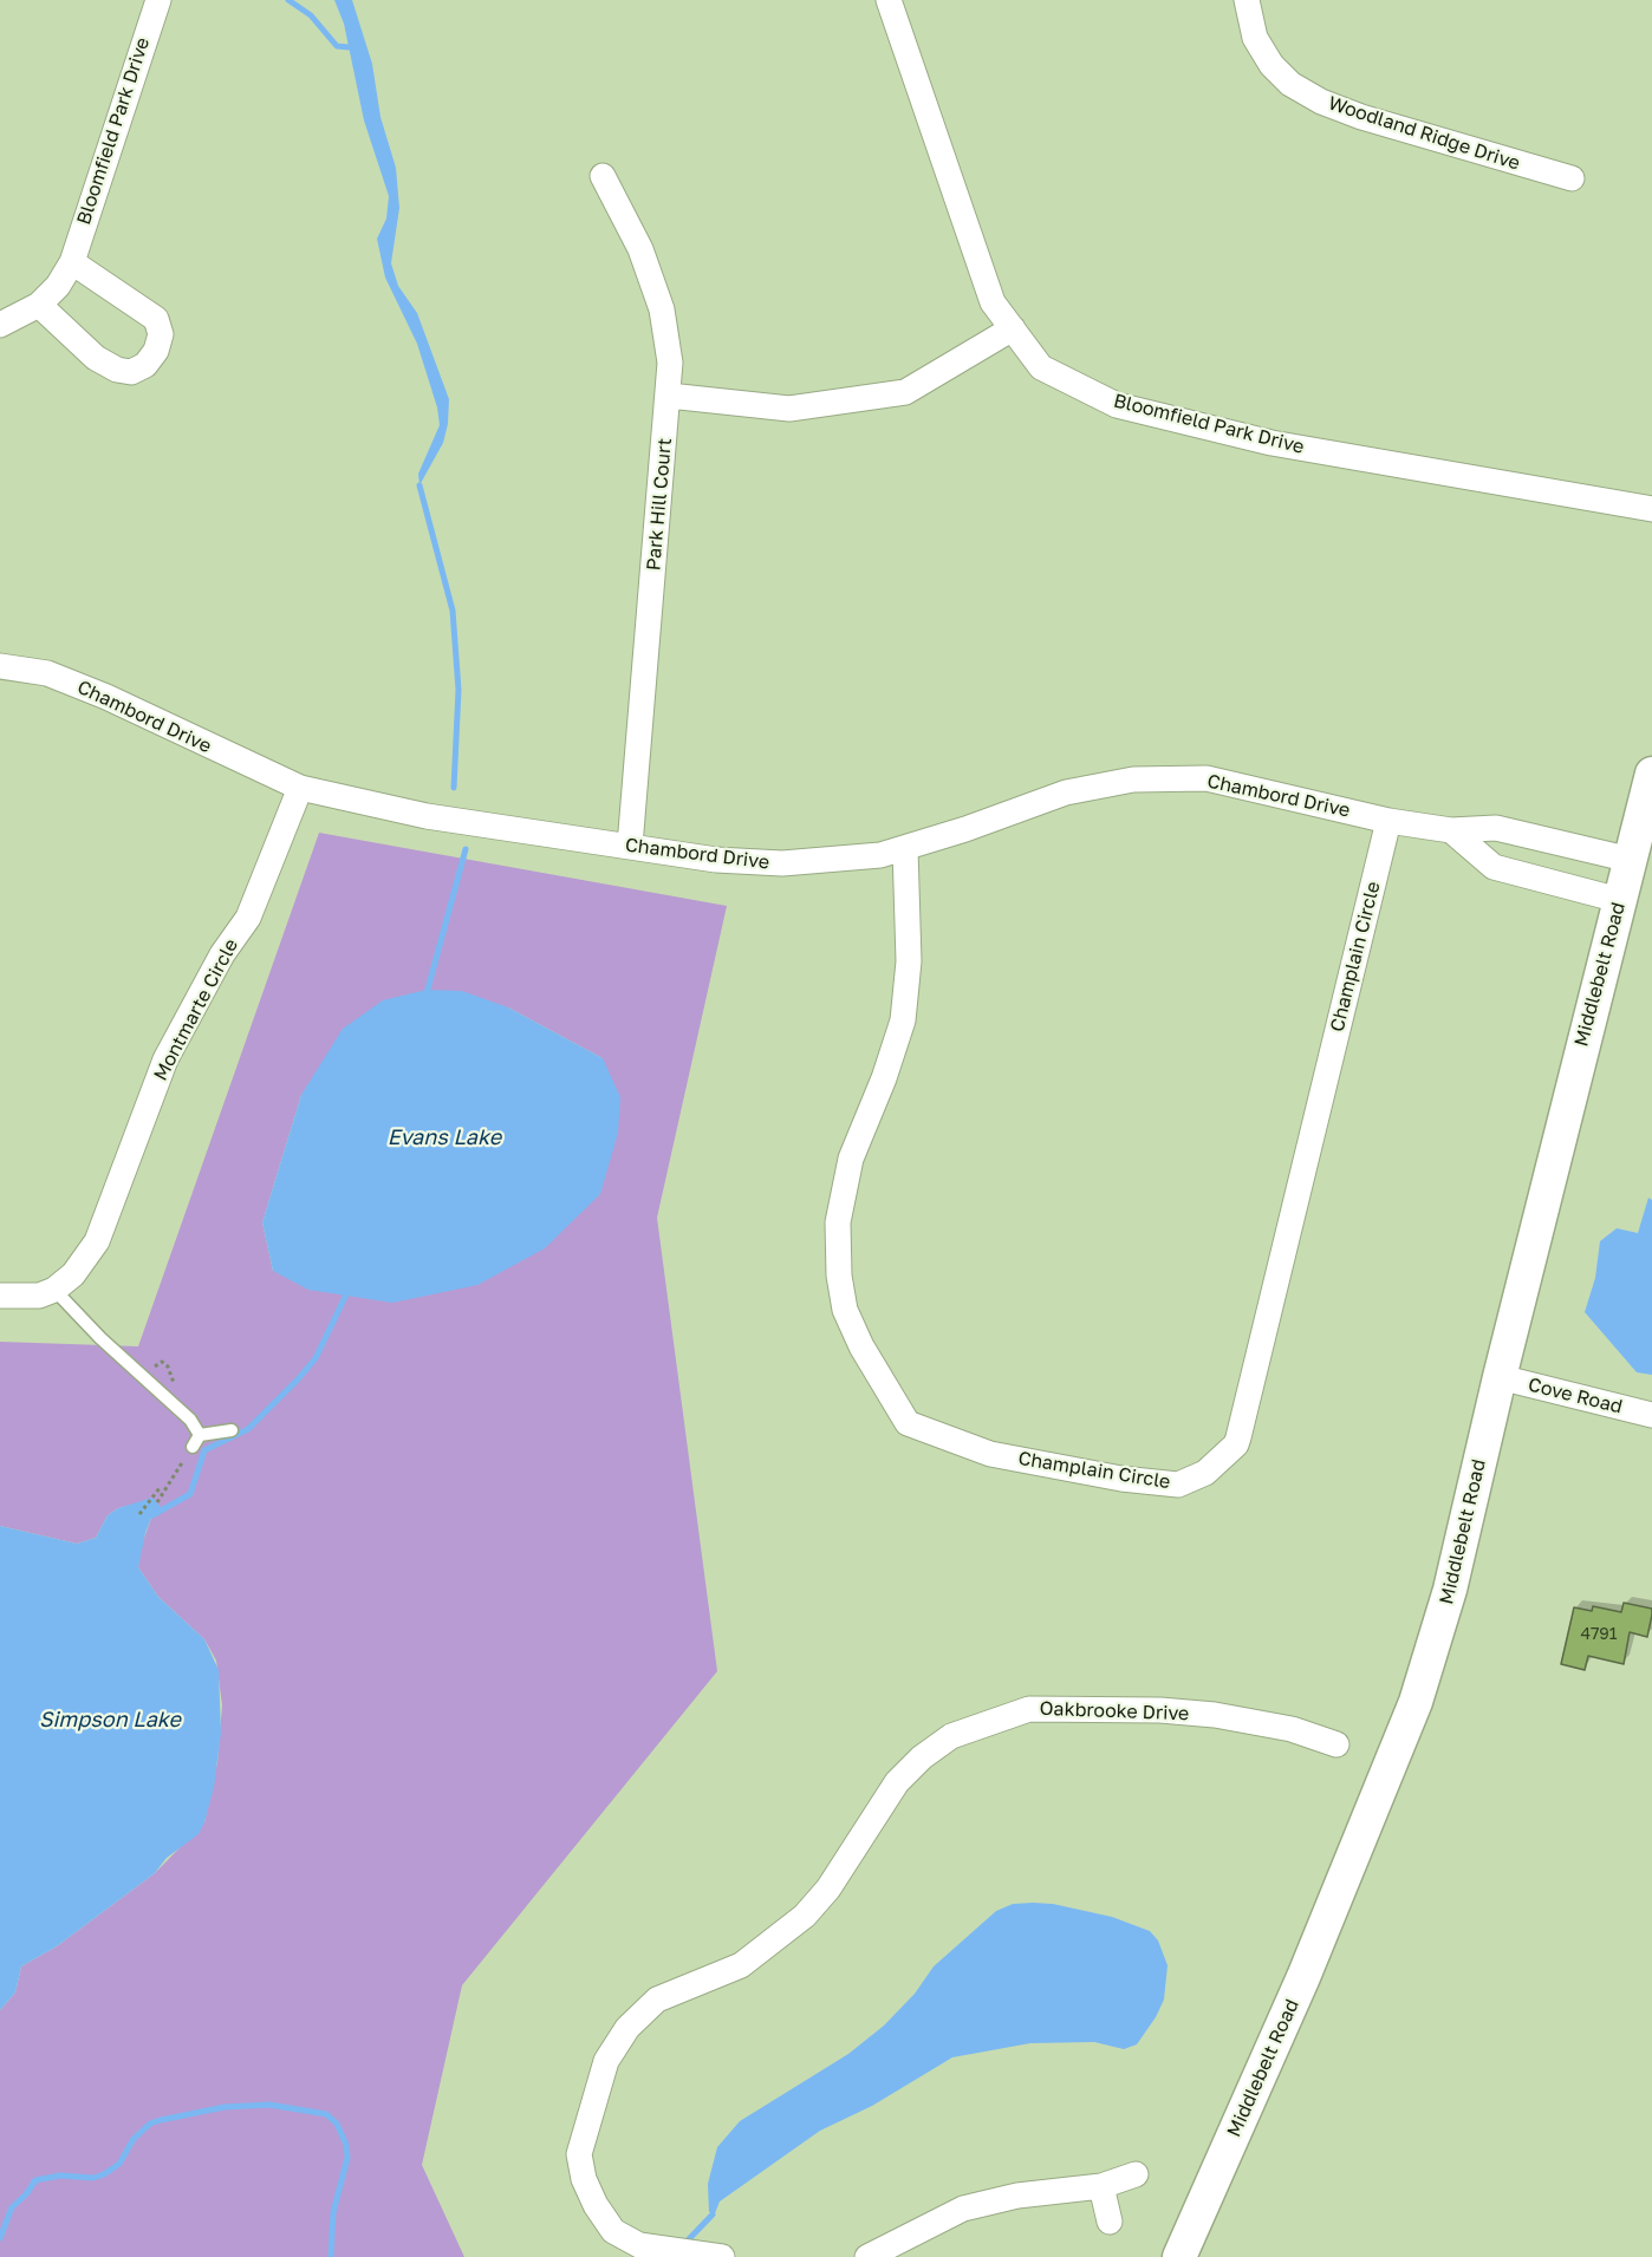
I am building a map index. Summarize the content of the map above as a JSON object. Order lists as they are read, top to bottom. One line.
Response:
{"streets":{"street":["Bloomfield Park Drive","Woodland Ridge Drive","Park Hill Court","Chambord Drive","Champlain Circle","Middlebelt Road","Montmarte Circle","Cove Road","Oakbrooke Drive"]},"crossings":[["Park Hill Court","Chambord Drive"],["Chambord Drive","Champlain Circle"],["Chambord Drive","Middlebelt Road"],["Chambord Drive","Montmarte Circle"],["Middlebelt Road","Cove Road"]],"water":["Evans Lake","Simpson Lake"],"house_numbers":["4791"]}
